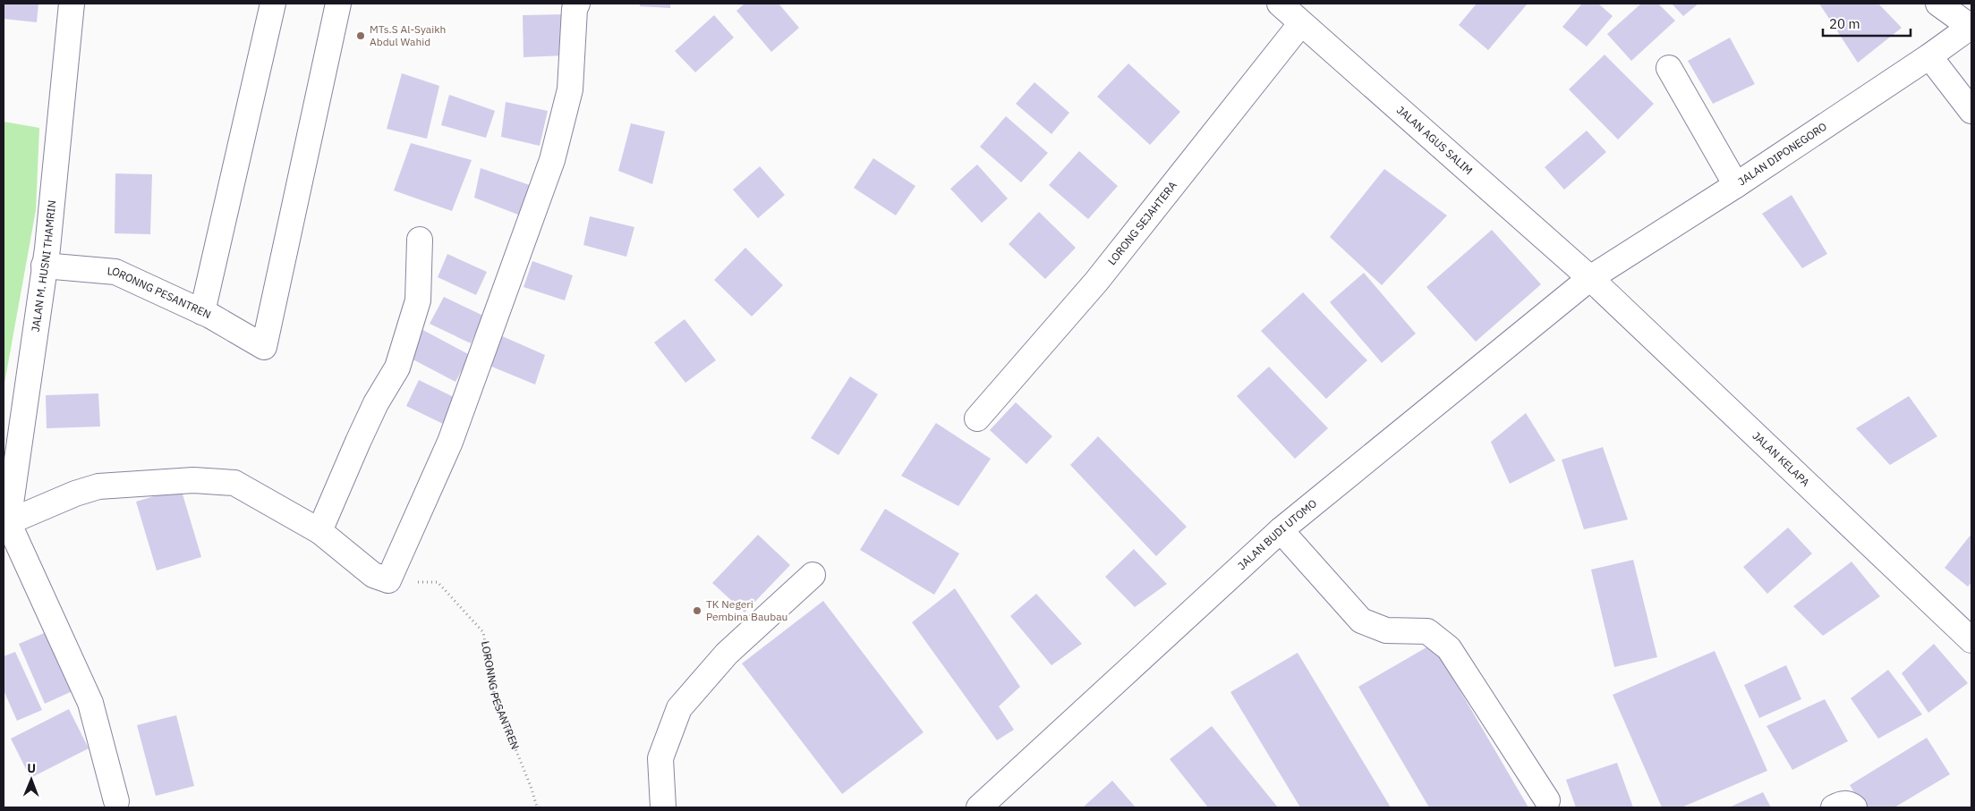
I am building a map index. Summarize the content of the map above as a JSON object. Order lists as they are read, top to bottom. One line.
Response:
{"streets":{"street":["JALAN AGUS SALIM","JALAN DIPONEGORO","LORONG SEJAHTERA","JALAN M. HUSNI THAMRIN","LORONNG PESANTREN","JALAN KELAPA","JALAN BUDI UTOMO"]},"crossings":[["JALAN AGUS SALIM","JALAN DIPONEGORO"],["JALAN AGUS SALIM","LORONG SEJAHTERA"],["JALAN AGUS SALIM","JALAN KELAPA"],["JALAN AGUS SALIM","JALAN BUDI UTOMO"],["JALAN DIPONEGORO","JALAN KELAPA"],["JALAN DIPONEGORO","JALAN BUDI UTOMO"],["JALAN M. HUSNI THAMRIN","LORONNG PESANTREN"],["JALAN KELAPA","JALAN BUDI UTOMO"]],"places":["MTs.S Al-Syaikh Abdul Wahid","TK Negeri Pembina Baubau"],"scale_bar":"20 m","north":"top"}
